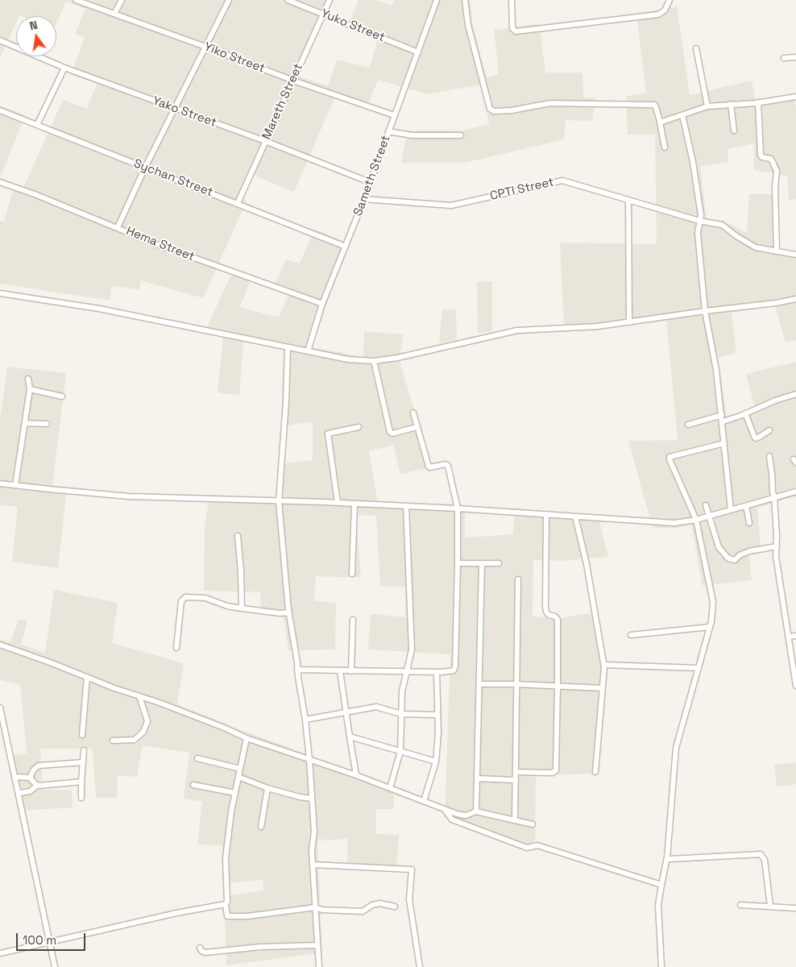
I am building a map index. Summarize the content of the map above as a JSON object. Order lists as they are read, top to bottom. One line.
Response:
{"streets":{"street":["Yuko Street","Yiko Street","Mareth Street","Yako Street","Sameth Street","Sychan Street","CPTI Street","Hema Street"]},"crossings":[["Yuko Street","Mareth Street"],["Yuko Street","Sameth Street"],["Yiko Street","Mareth Street"],["Yiko Street","Sameth Street"],["Mareth Street","Yako Street"],["Mareth Street","Sychan Street"],["Yako Street","Sameth Street"],["Sameth Street","Sychan Street"],["Sameth Street","CPTI Street"],["Sameth Street","Hema Street"]],"scale_bar":"100 m","north":"top"}
